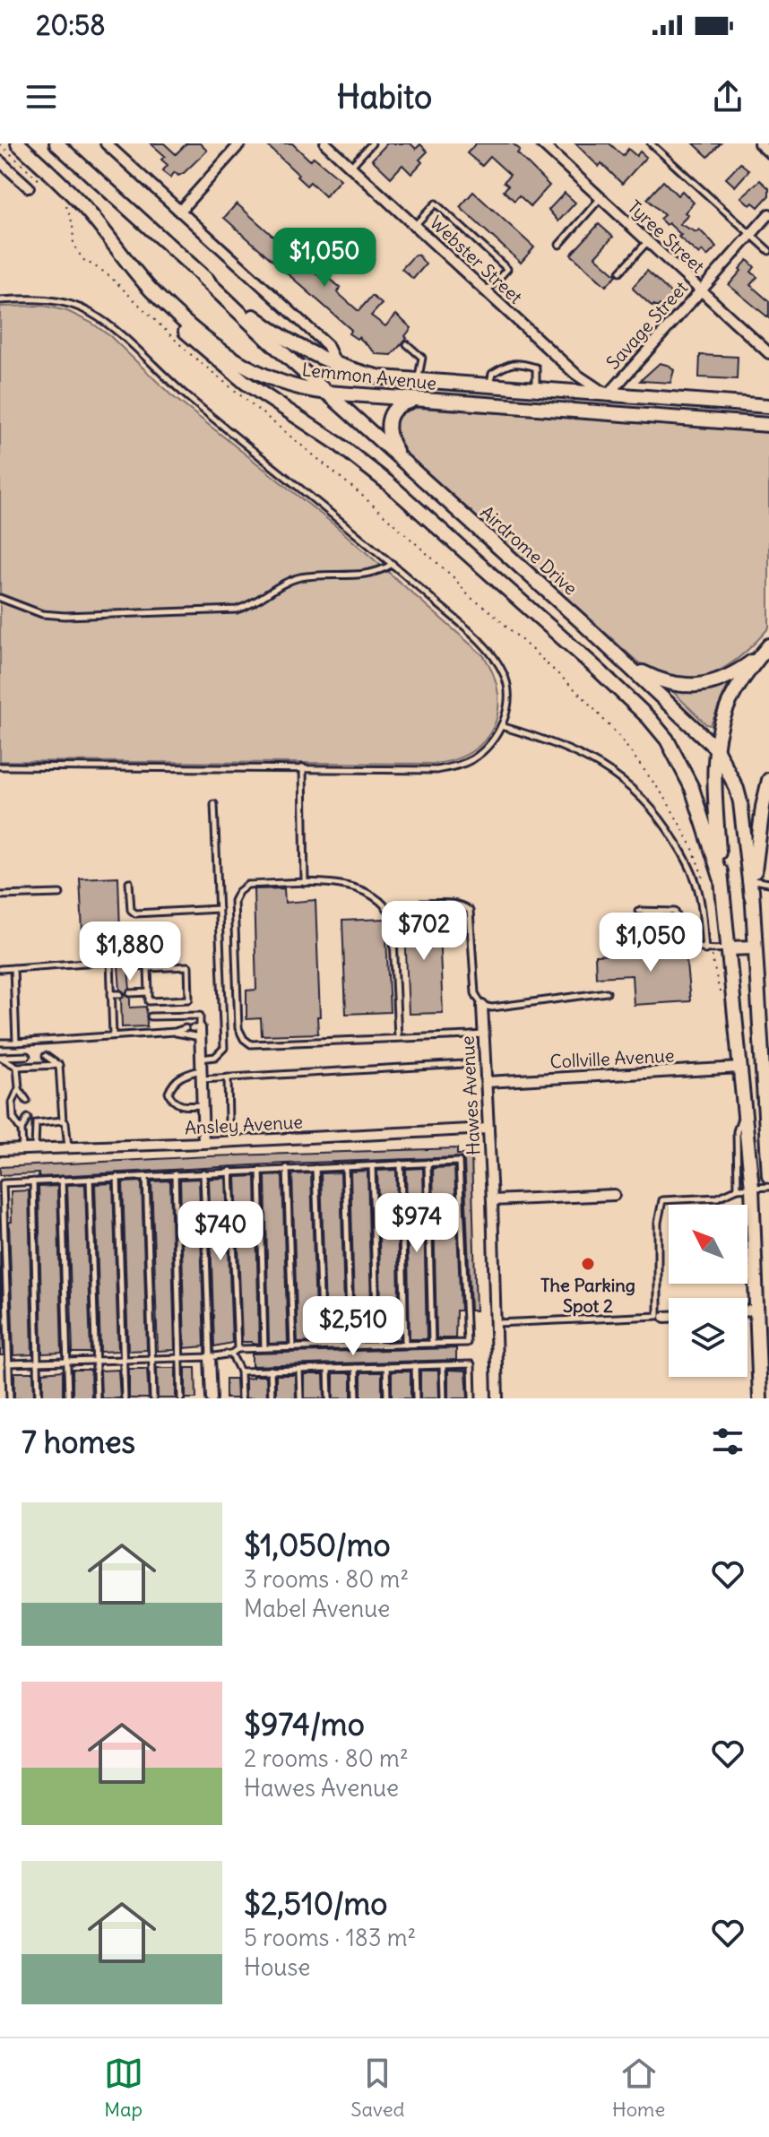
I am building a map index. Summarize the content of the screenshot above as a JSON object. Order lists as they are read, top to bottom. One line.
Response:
{"streets":{"main road":["Lemmon Avenue","Airdrome Drive"],"street":["Tyree Street","Webster Street","Savage Street","Collville Avenue","Hawes Avenue","Ansley Avenue"]},"crossings":[["Tyree Street","Savage Street"],["Webster Street","Savage Street"],["Webster Street","Lemmon Avenue"],["Savage Street","Lemmon Avenue"],["Lemmon Avenue","Airdrome Drive"],["Collville Avenue","Hawes Avenue"],["Hawes Avenue","Ansley Avenue"]],"places":["The Parking Spot 2"],"north":"top left","page":{"status":"20:58","header":"Habito","price":["$1,050","$702","$1,050","$1,880","$974","$740","$2,510"],"heading":"7 homes","list":[{"name":"$1,050/mo","note":"3 rooms · 80 m² · Mabel Avenue"},{"name":"$974/mo","note":"2 rooms · 80 m² · Hawes Avenue"},{"name":"$2,510/mo","note":"5 rooms · 183 m² · House"}],"tabs":["Map","Saved","Home"]}}
